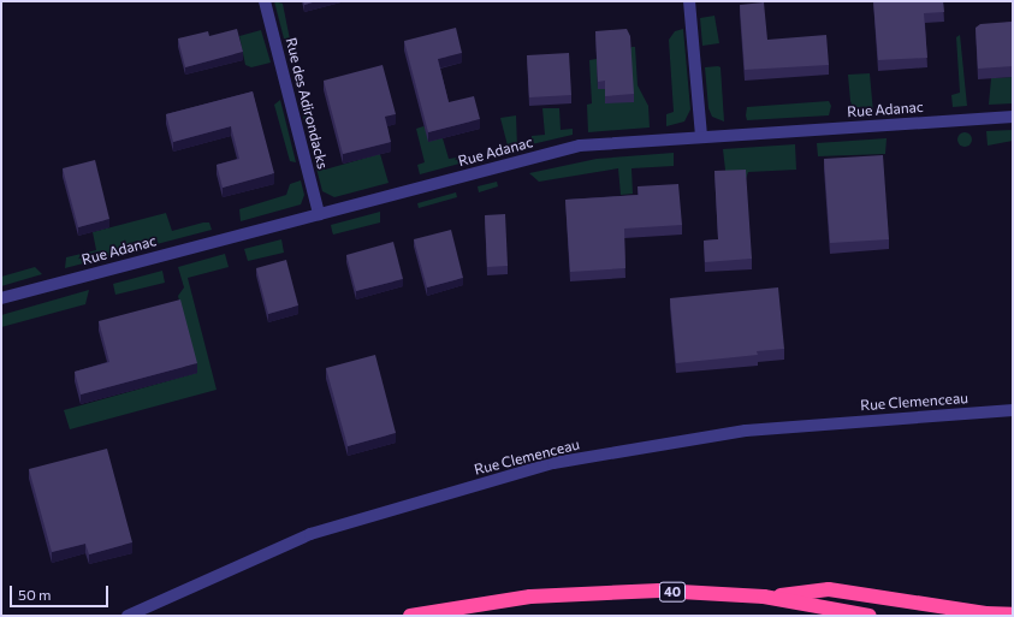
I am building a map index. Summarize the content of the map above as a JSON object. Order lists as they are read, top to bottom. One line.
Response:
{"streets":{"highway":["40"],"street":["Rue des Adirondacks","Rue Adanac","Rue Clemenceau"]},"crossings":[["Rue des Adirondacks","Rue Adanac"]],"scale_bar":"50 m"}
